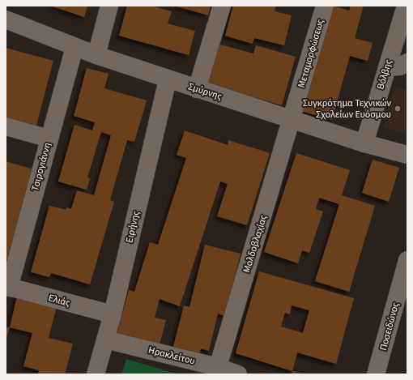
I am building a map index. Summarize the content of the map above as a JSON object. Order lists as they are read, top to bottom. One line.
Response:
{"streets":{"street":["Μεταμορφώσεως","Βόλβης","Σμύρνης","Τσιρογιάννη","Ειρήνης","Μολδοβλαχίας","Ελιάς","Ποσειδώνος","Ηρακλείτου"]},"crossings":[["Μεταμορφώσεως","Σμύρνης"],["Μεταμορφώσεως","Μολδοβλαχίας"],["Βόλβης","Σμύρνης"],["Σμύρνης","Τσιρογιάννη"],["Σμύρνης","Ειρήνης"],["Σμύρνης","Μολδοβλαχίας"],["Τσιρογιάννη","Ελιάς"],["Ειρήνης","Ελιάς"],["Ειρήνης","Ηρακλείτου"],["Μολδοβλαχίας","Ηρακλείτου"]],"places":["Συγκρότημα Τεχνικών Σχολείων Ευόσμου"]}
